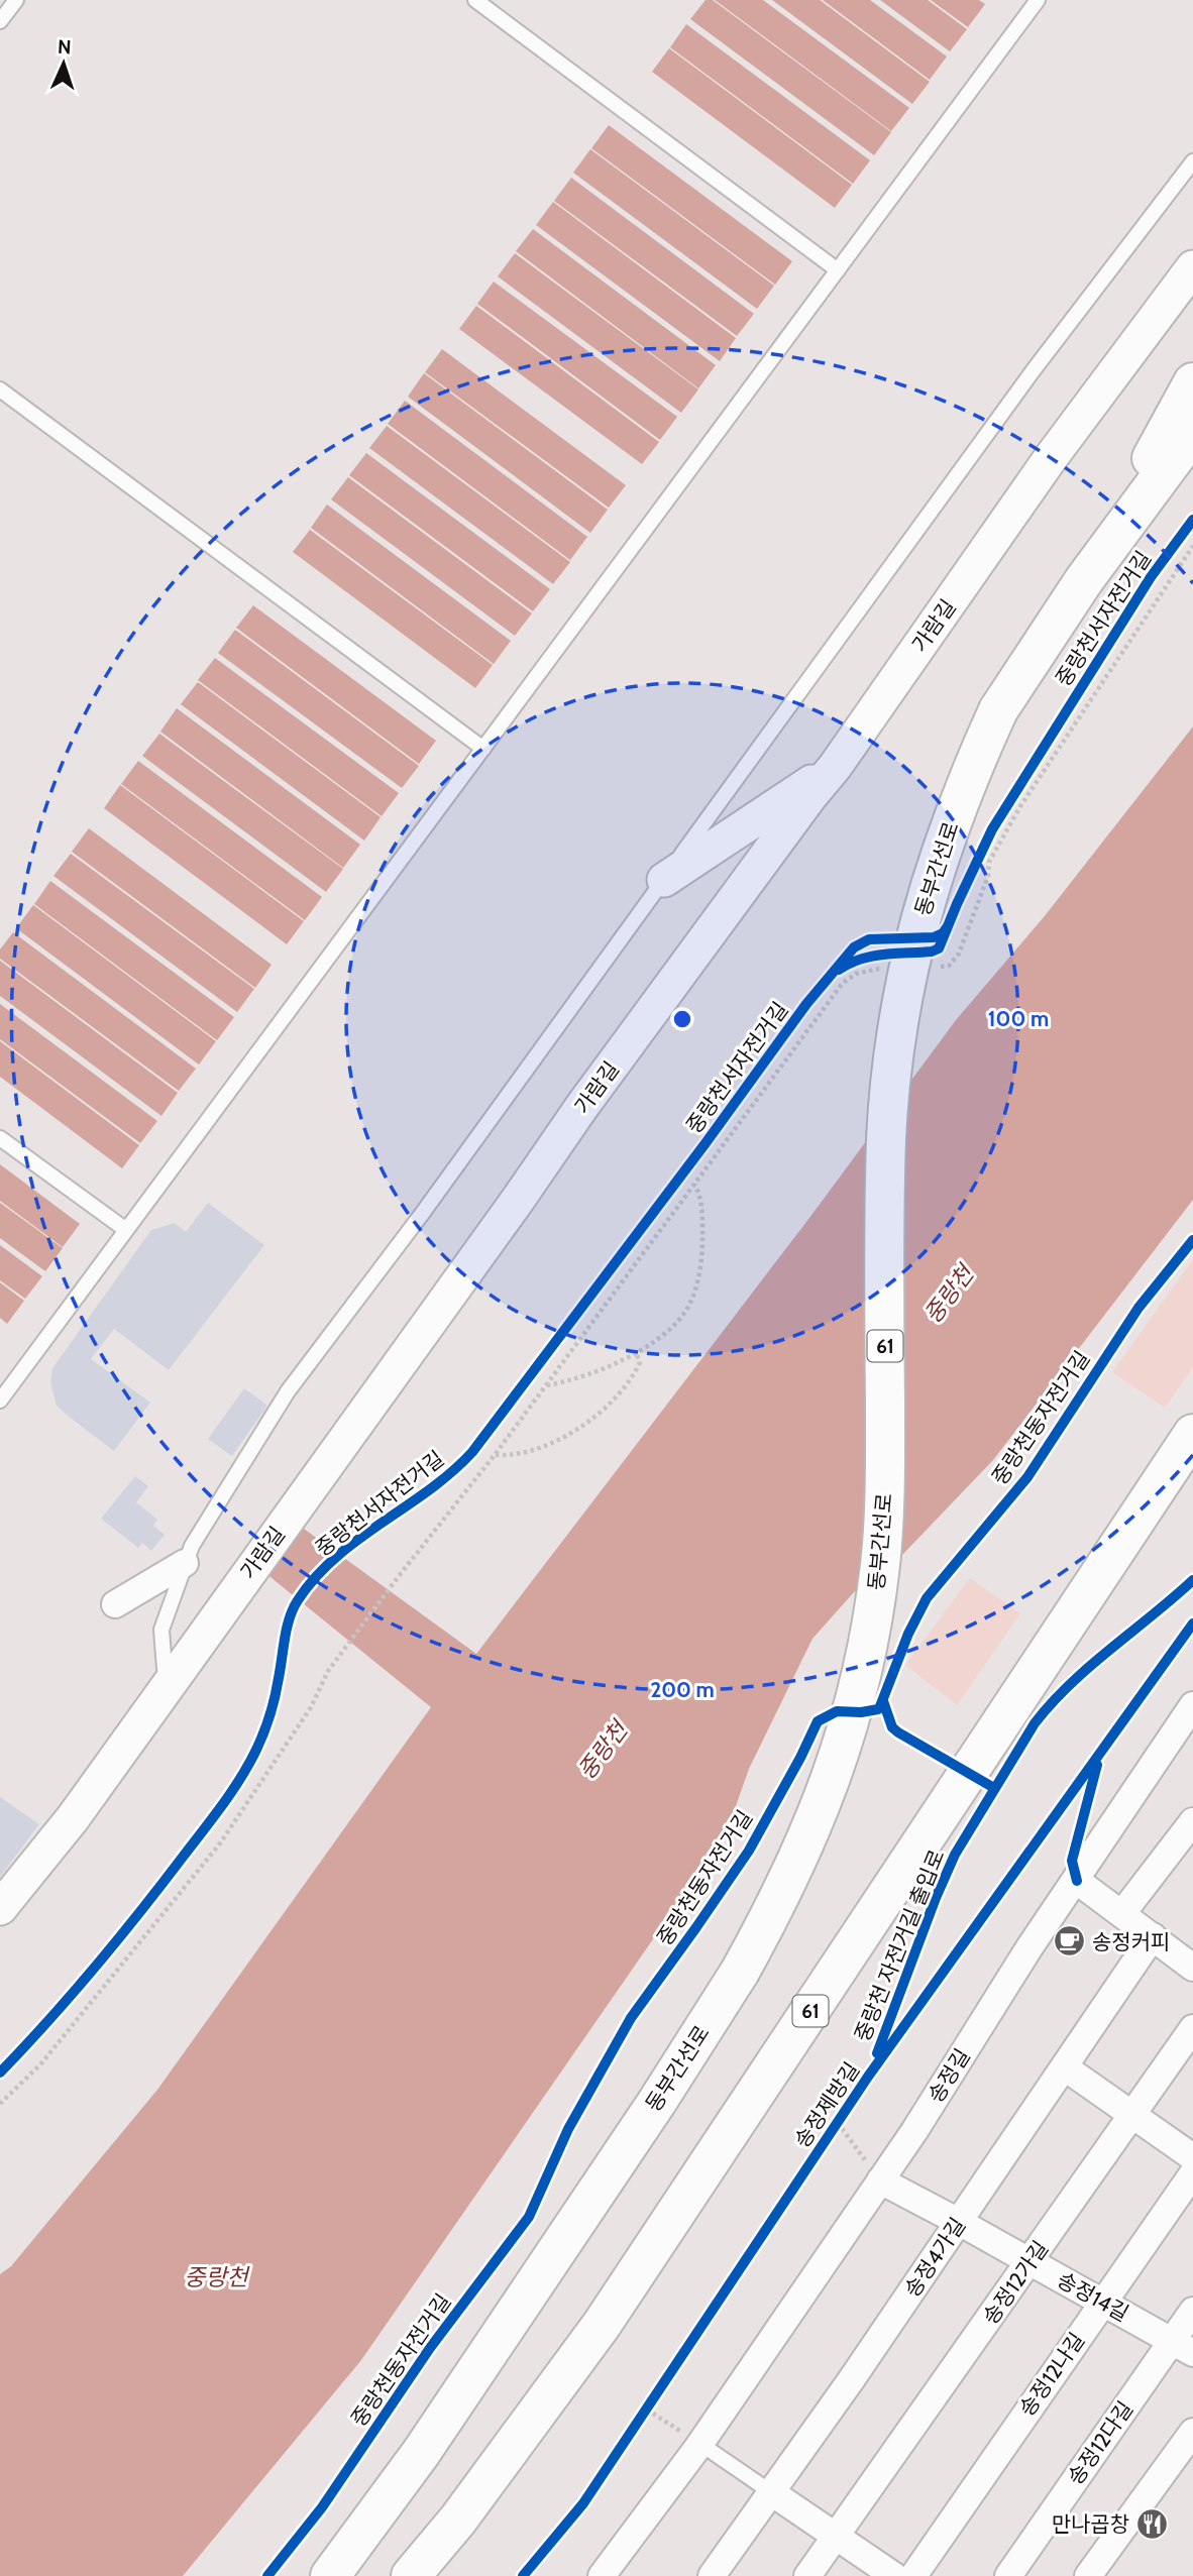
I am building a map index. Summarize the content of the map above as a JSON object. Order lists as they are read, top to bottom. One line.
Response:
{"streets":{"highway":["동부간선로","61"],"street":["가람길","송정길","송정4가길","송정12가길","송정14길","송정12나길","송정12다길"],"cycle path":["중랑천서자전거길","중랑천동자전거길","중랑천 자전거길 출입로","송정제방길"]},"crossings":[["송정길","송정14길"],["송정4가길","송정14길"],["송정12가길","송정14길"],["송정14길","송정12나길"],["송정14길","송정12다길"]],"water":["중랑천"],"places":{"cafe":["송정커피"],"restaurant":["만나곱창"]},"north":"top","rings":["100 m","200 m"]}
